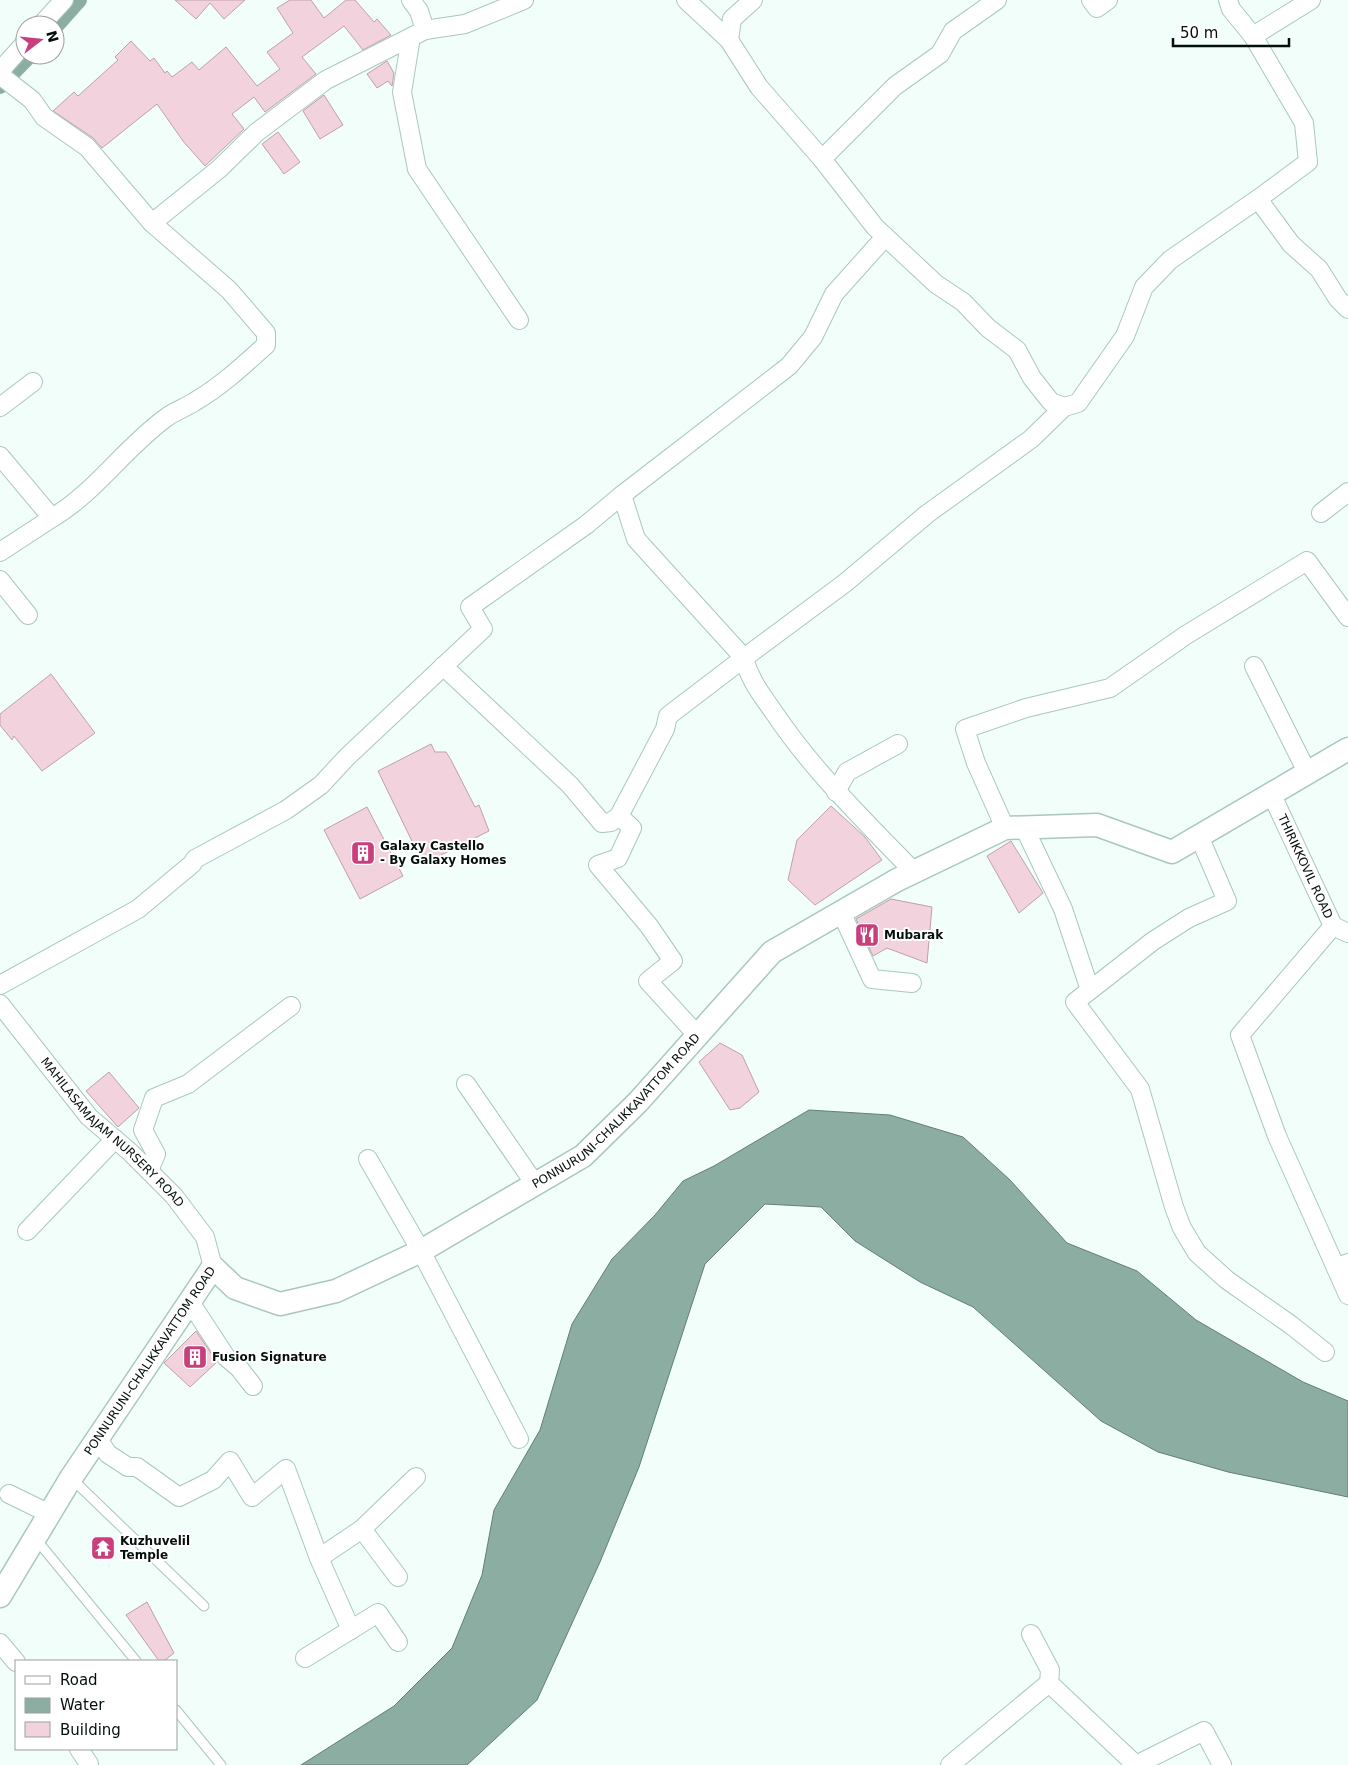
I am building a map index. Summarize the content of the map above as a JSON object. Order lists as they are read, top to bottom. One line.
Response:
{"streets":{"street":["THIRIKKOVIL ROAD","PONNURUNI-CHALIKKAVATTOM ROAD","MAHILASAMAJAM NURSERY ROAD"]},"crossings":[["THIRIKKOVIL ROAD","PONNURUNI-CHALIKKAVATTOM ROAD"],["PONNURUNI-CHALIKKAVATTOM ROAD","MAHILASAMAJAM NURSERY ROAD"]],"places":{"building":["Galaxy Castello - By Galaxy Homes","Fusion Signature"],"restaurant":["Mubarak"],"temple":["Kuzhuvelil Temple"]},"legend":["Road","Water","Building"],"scale_bar":"50 m","north":"right"}
